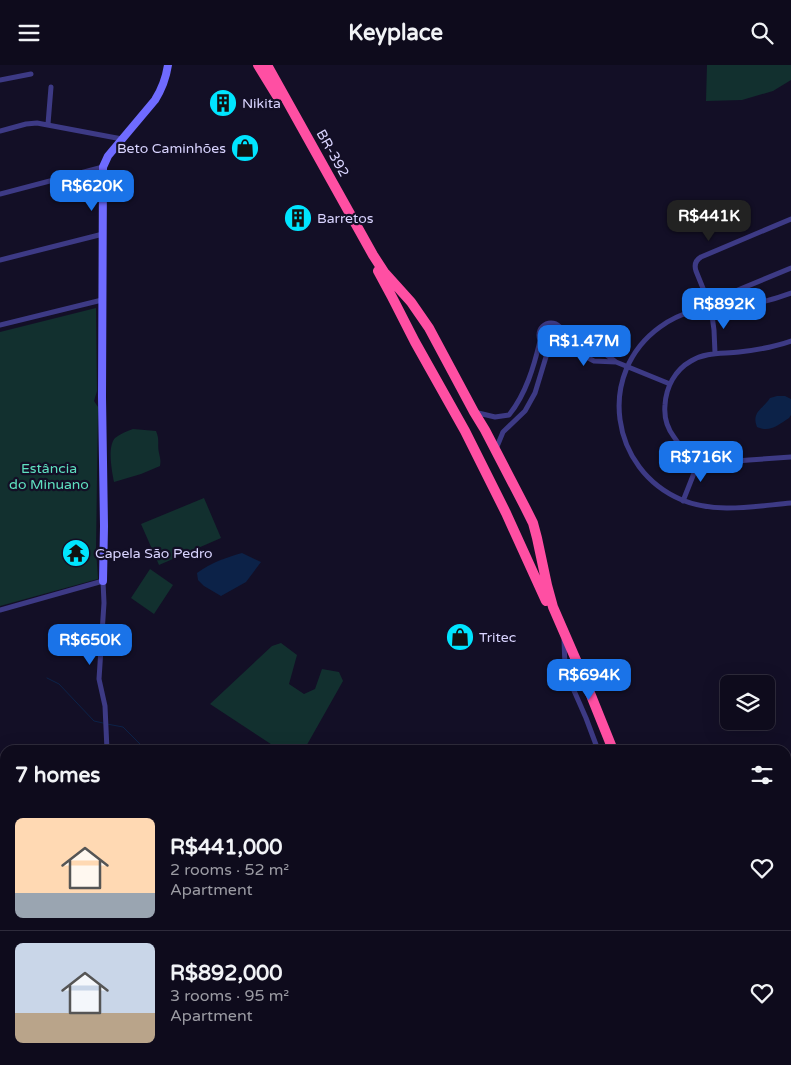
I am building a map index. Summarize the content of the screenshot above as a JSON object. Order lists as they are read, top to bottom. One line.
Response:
{"streets":{"highway":["BR-392"]},"parks":["Estância do Minuano"],"places":{"building":["Nikita","Barretos"],"shop":["Beto Caminhões","Tritec"],"temple":["Capela São Pedro"]},"page":{"header":"Keyplace","price":["R$620K","R$441K","R$892K","R$1.47M","R$716K","R$650K","R$694K"],"heading":"7 homes","list":[{"name":"R$441,000","note":"2 rooms · 52 m² · Apartment"},{"name":"R$892,000","note":"3 rooms · 95 m² · Apartment"}]}}
